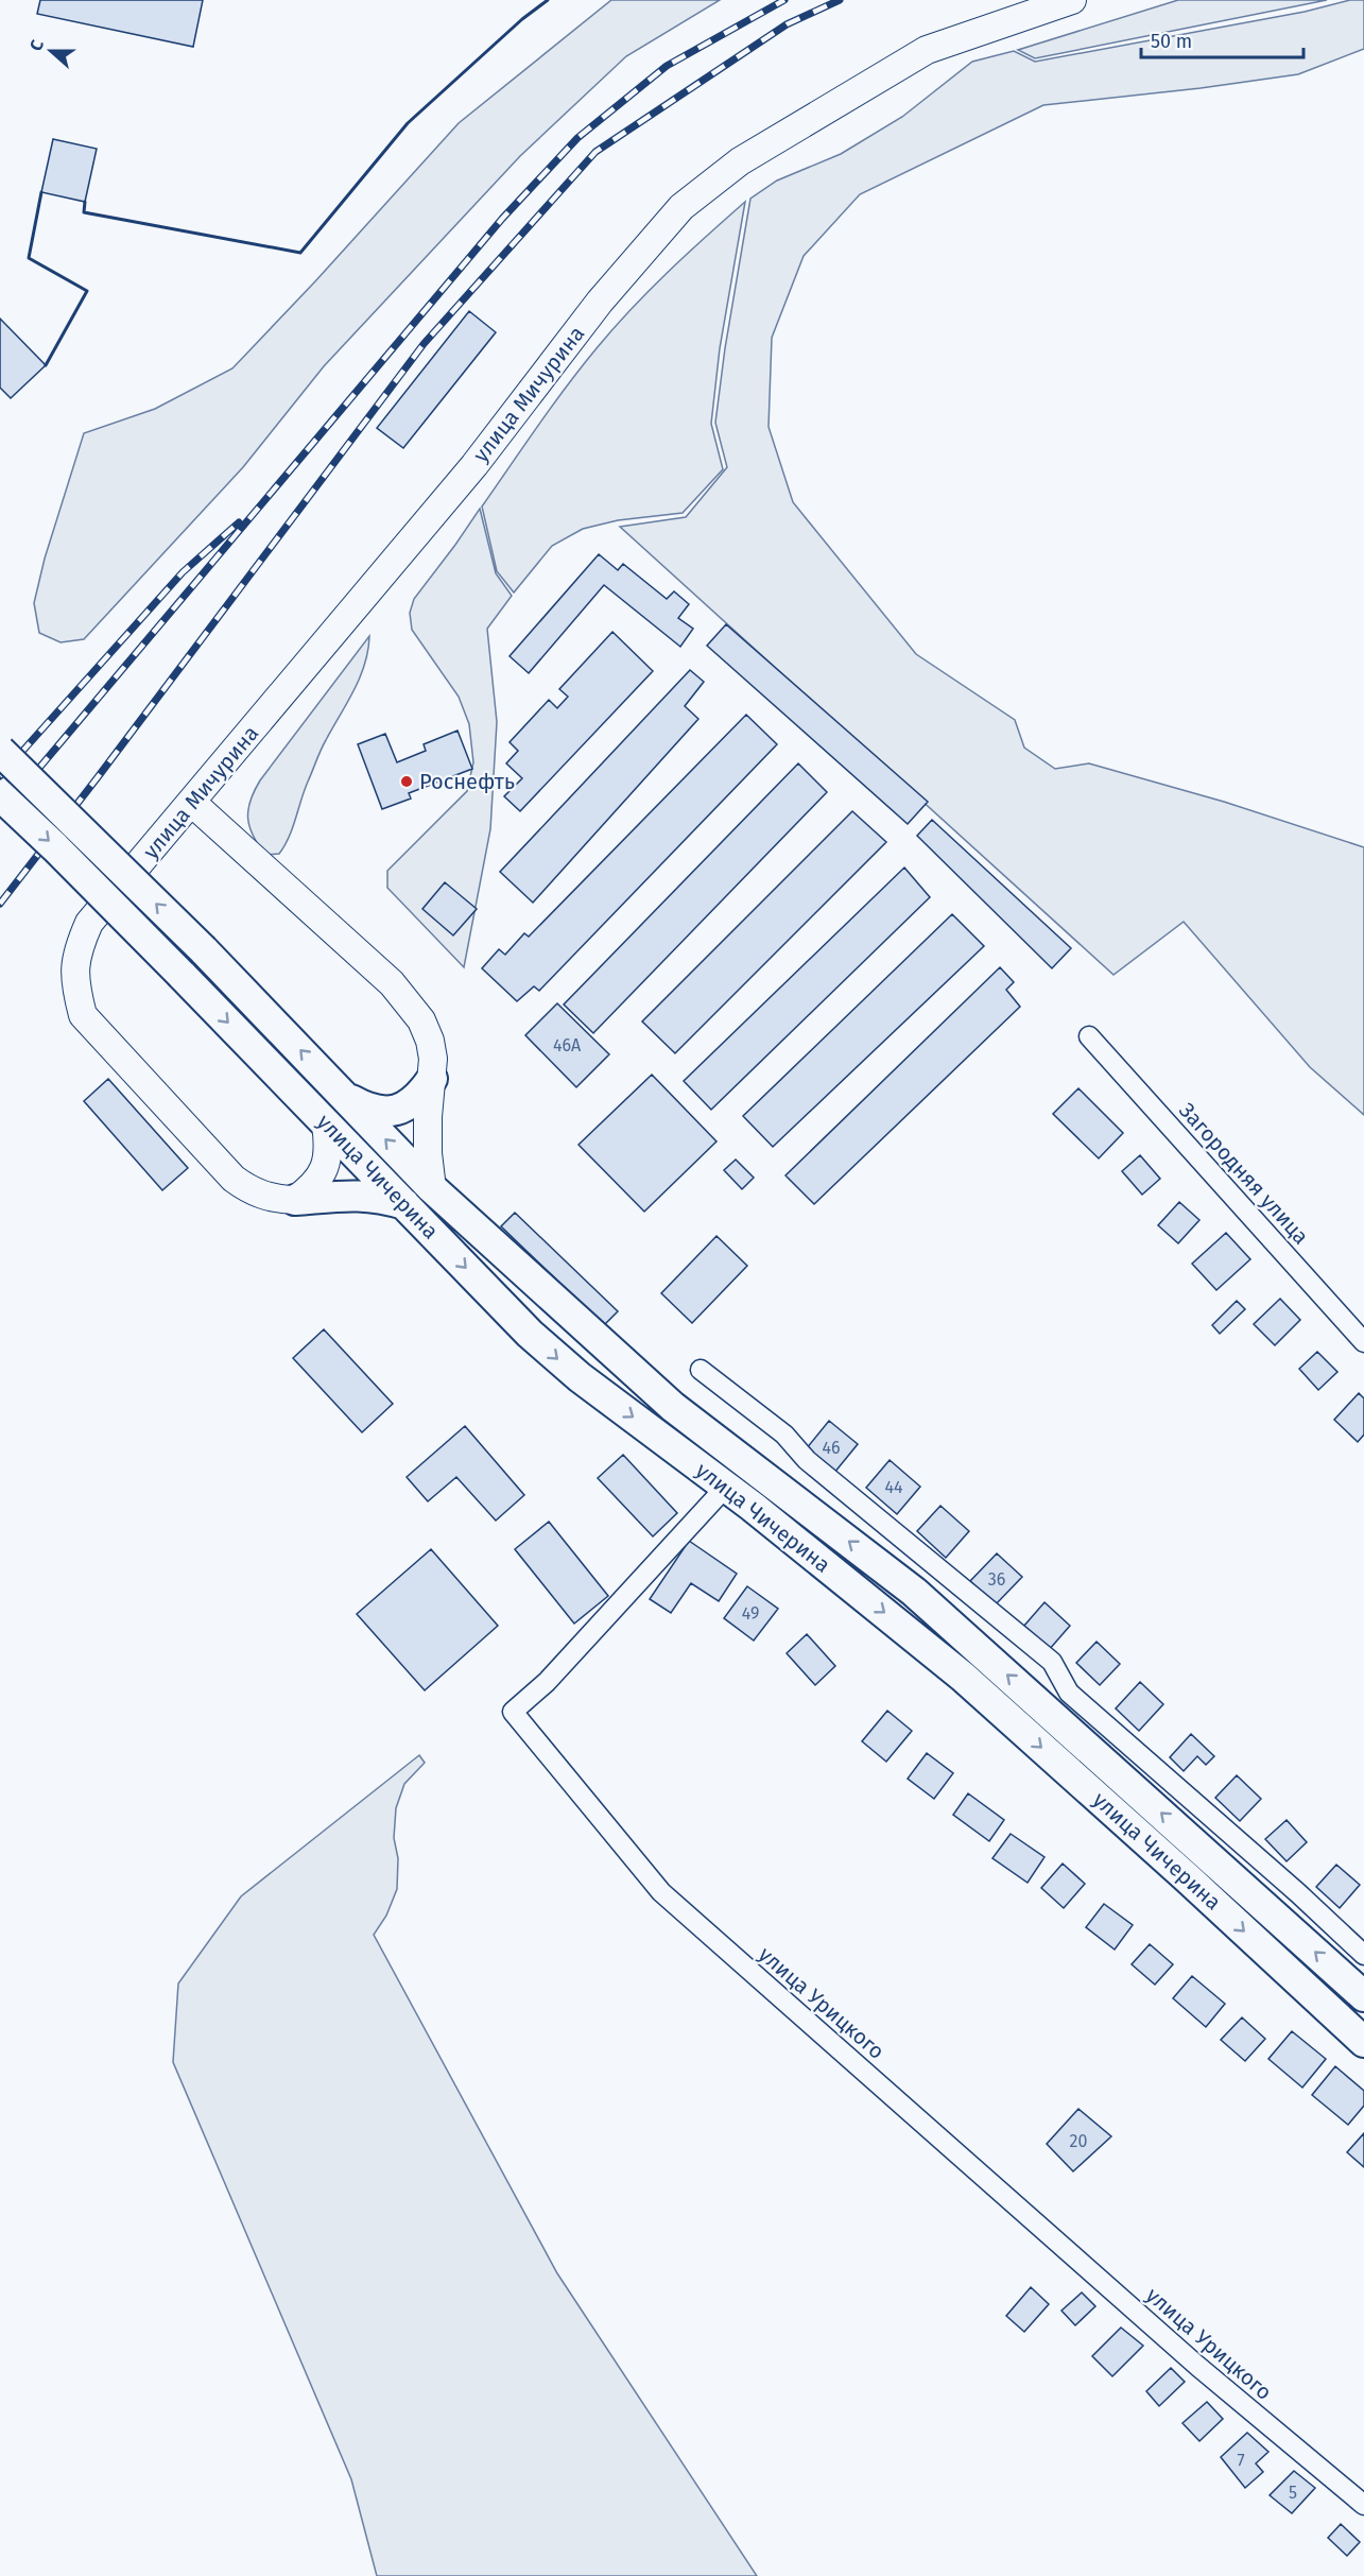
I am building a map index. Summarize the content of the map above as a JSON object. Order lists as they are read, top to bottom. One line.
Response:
{"streets":{"main road":["улица Мичурина","улица Чичерина"],"street":["Загородняя улица","улица Урицкого"]},"crossings":[["улица Чичерина","улица Урицкого"]],"places":["Роснефть"],"house_numbers":["46А","46","44","36","49","20","7","5"],"scale_bar":"50 m","north":"left"}
